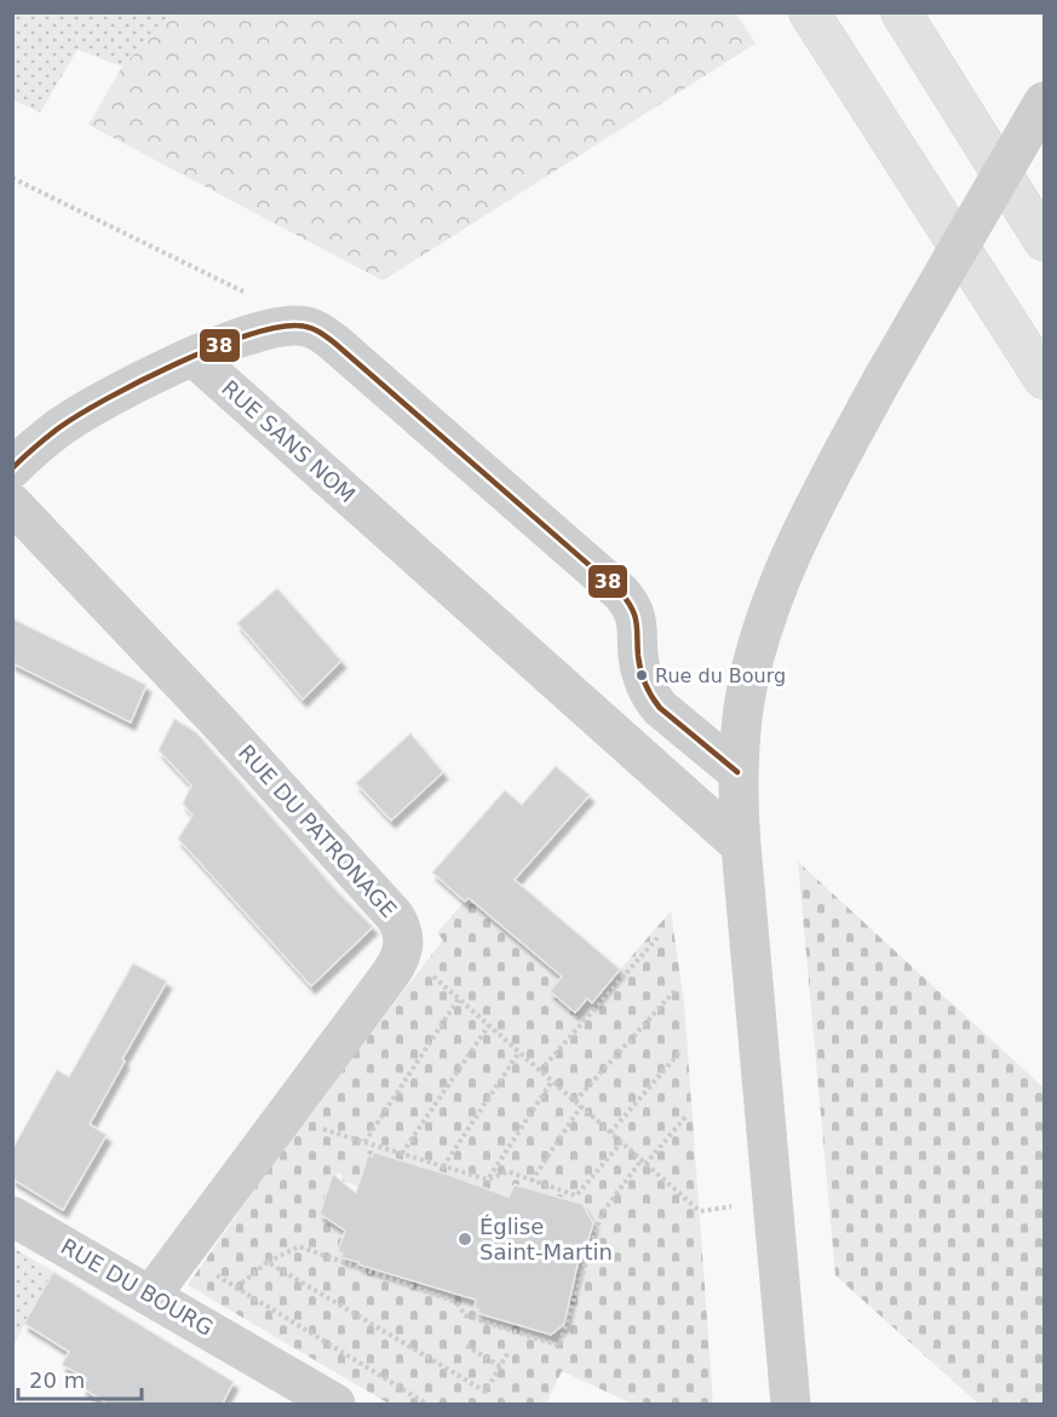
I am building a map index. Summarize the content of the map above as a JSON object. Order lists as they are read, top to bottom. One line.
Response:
{"streets":{"street":["RUE SANS NOM","RUE DU PATRONAGE","RUE DU BOURG"]},"crossings":[["RUE DU PATRONAGE","RUE DU BOURG"]],"places":["Rue du Bourg","Église Saint-Martin"],"lines":["transit line 38"],"scale_bar":"20 m"}
